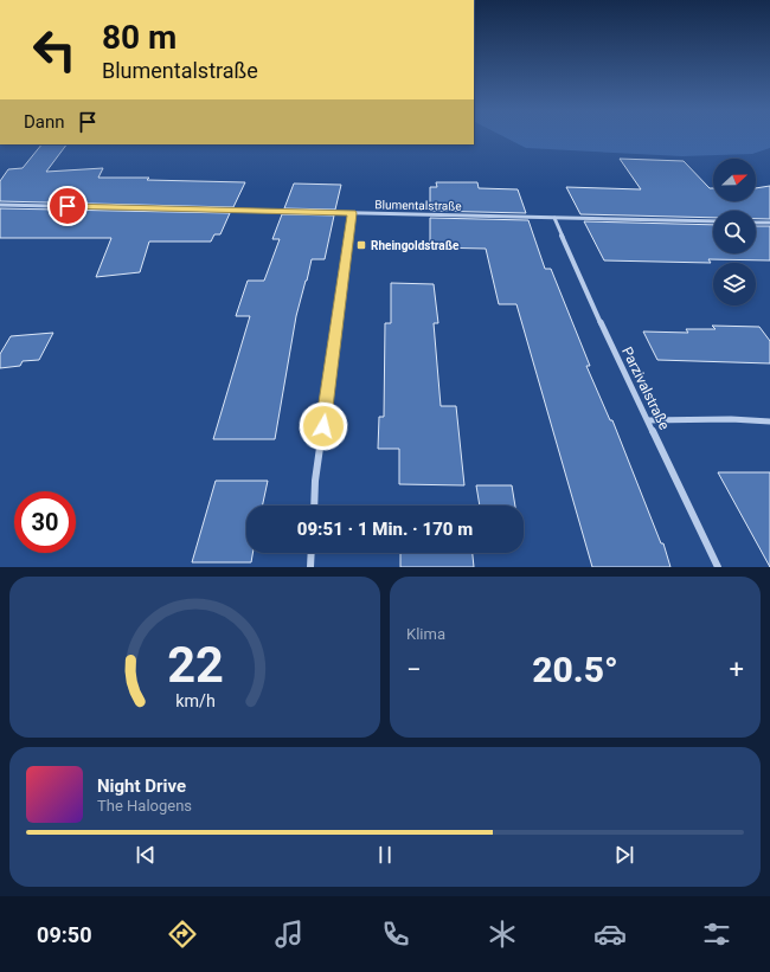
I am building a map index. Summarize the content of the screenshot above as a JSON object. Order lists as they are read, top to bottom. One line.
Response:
{"streets":{"street":["Blumentalstraße","Parzivalstraße"]},"crossings":[["Blumentalstraße","Parzivalstraße"]],"places":{"transit":["Rheingoldstraße"]},"north":"right","page":{"turn":["80 m","Blumentalstraße"],"then":"Dann","limit":"30","trip":"09:51 · 1 Min. · 170 m","tile":"Klima","heat":["−","20.5°","+"],"song":["Night Drive","The Halogens"],"tabs":"09:50","gauge":["22","km/h"]}}
